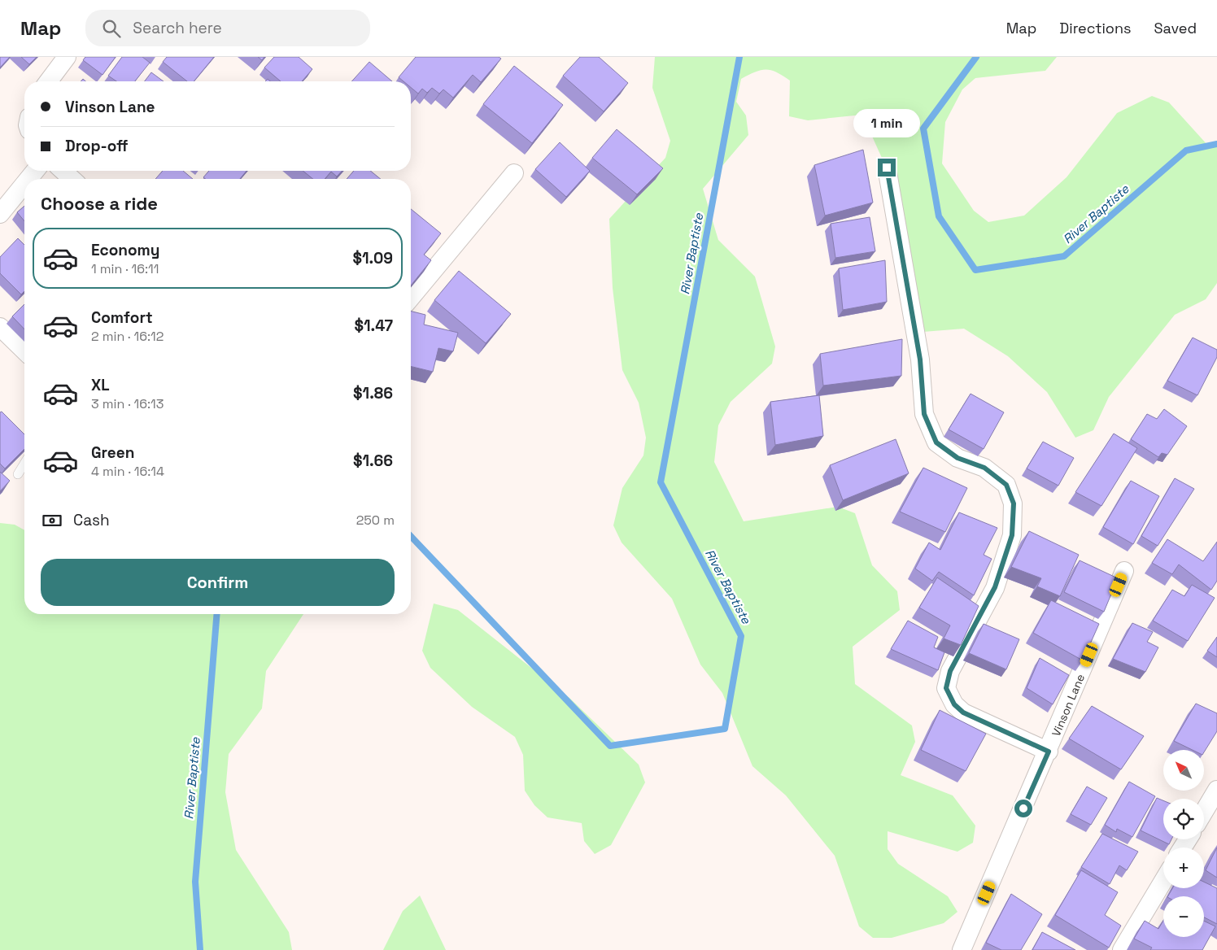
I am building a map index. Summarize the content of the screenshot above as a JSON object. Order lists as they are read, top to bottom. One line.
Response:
{"streets":{"street":["Vinson Lane"]},"water":["River Baptiste"],"north":"top left","page":{"header":"Map","search":"Search here","nav":["Map","Directions","Saved"],"banner":["Vinson Lane","Drop-off"],"bubble":"1 min","heading":"Choose a ride","list":[{"name":"Economy","note":"1 min · 16:11","value":"$1.09"},{"name":"Comfort","note":"2 min · 16:12","value":"$1.47"},{"name":"XL","note":"3 min · 16:13","value":"$1.86"},{"name":"Green","note":"4 min · 16:14","value":"$1.66"}],"pay":["Cash","250 m"],"buttons":"Confirm","map_buttons":["+","−"]}}
